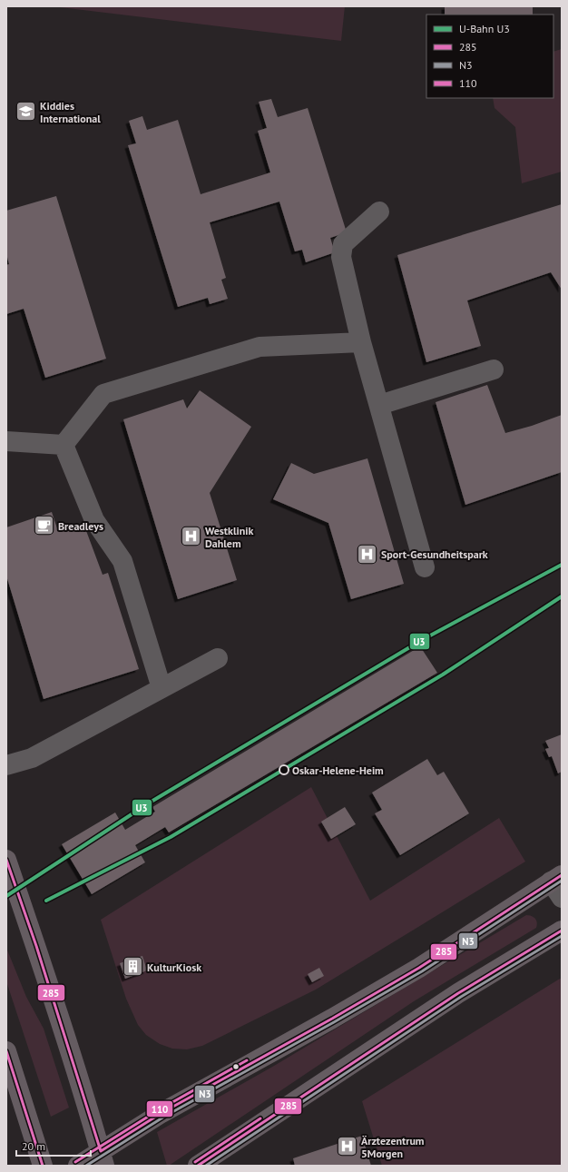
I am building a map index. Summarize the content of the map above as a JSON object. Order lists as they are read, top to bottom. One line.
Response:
{"places":{"school or university":["Kiddies International"],"cafe":["Breadleys"],"hospital":["Westklinik Dahlem","Sport-Gesundheitspark","Ärztezentrum 5Morgen"],"other":["Oskar-Helene-Heim"],"building":["KulturKiosk"]},"lines":["metro line U3","transit line 285","transit line N3","transit line 110"],"legend":["U-Bahn U3","285","N3","110"],"scale_bar":"20 m"}
